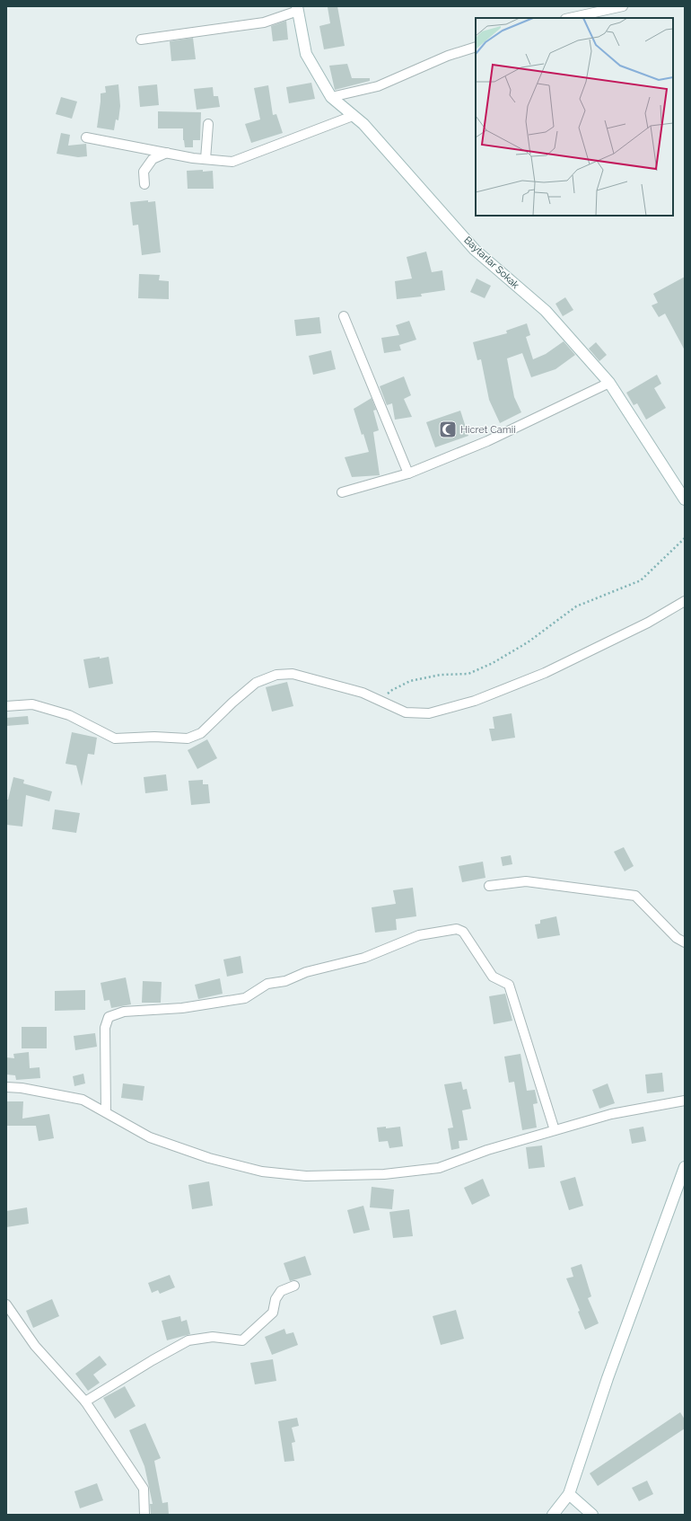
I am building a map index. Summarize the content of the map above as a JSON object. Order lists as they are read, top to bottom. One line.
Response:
{"streets":{"street":["Baytarlar Sokak"]},"places":{"mosque":["Hicret Camii"]}}
